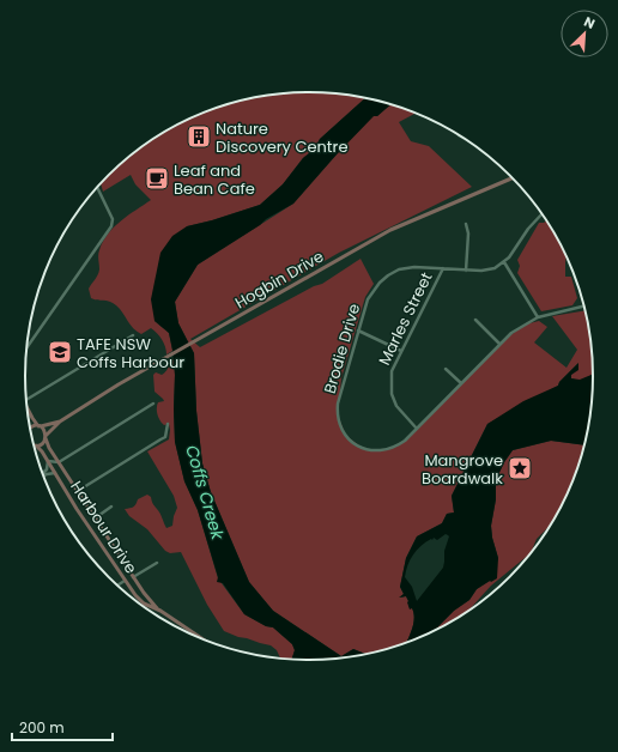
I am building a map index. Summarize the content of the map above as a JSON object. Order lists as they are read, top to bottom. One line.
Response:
{"streets":{"main road":["Hogbin Drive","Harbour Drive"],"street":["Marles Street","Brodie Drive"]},"crossings":[["Hogbin Drive","Harbour Drive"],["Marles Street","Brodie Drive"]],"water":["Coffs Creek"],"places":{"building":["Nature Discovery Centre"],"cafe":["Leaf and Bean Cafe"],"school or university":["TAFE NSW Coffs Harbour"],"place":["Mangrove Boardwalk"]},"scale_bar":"200 m","north":"top right"}
